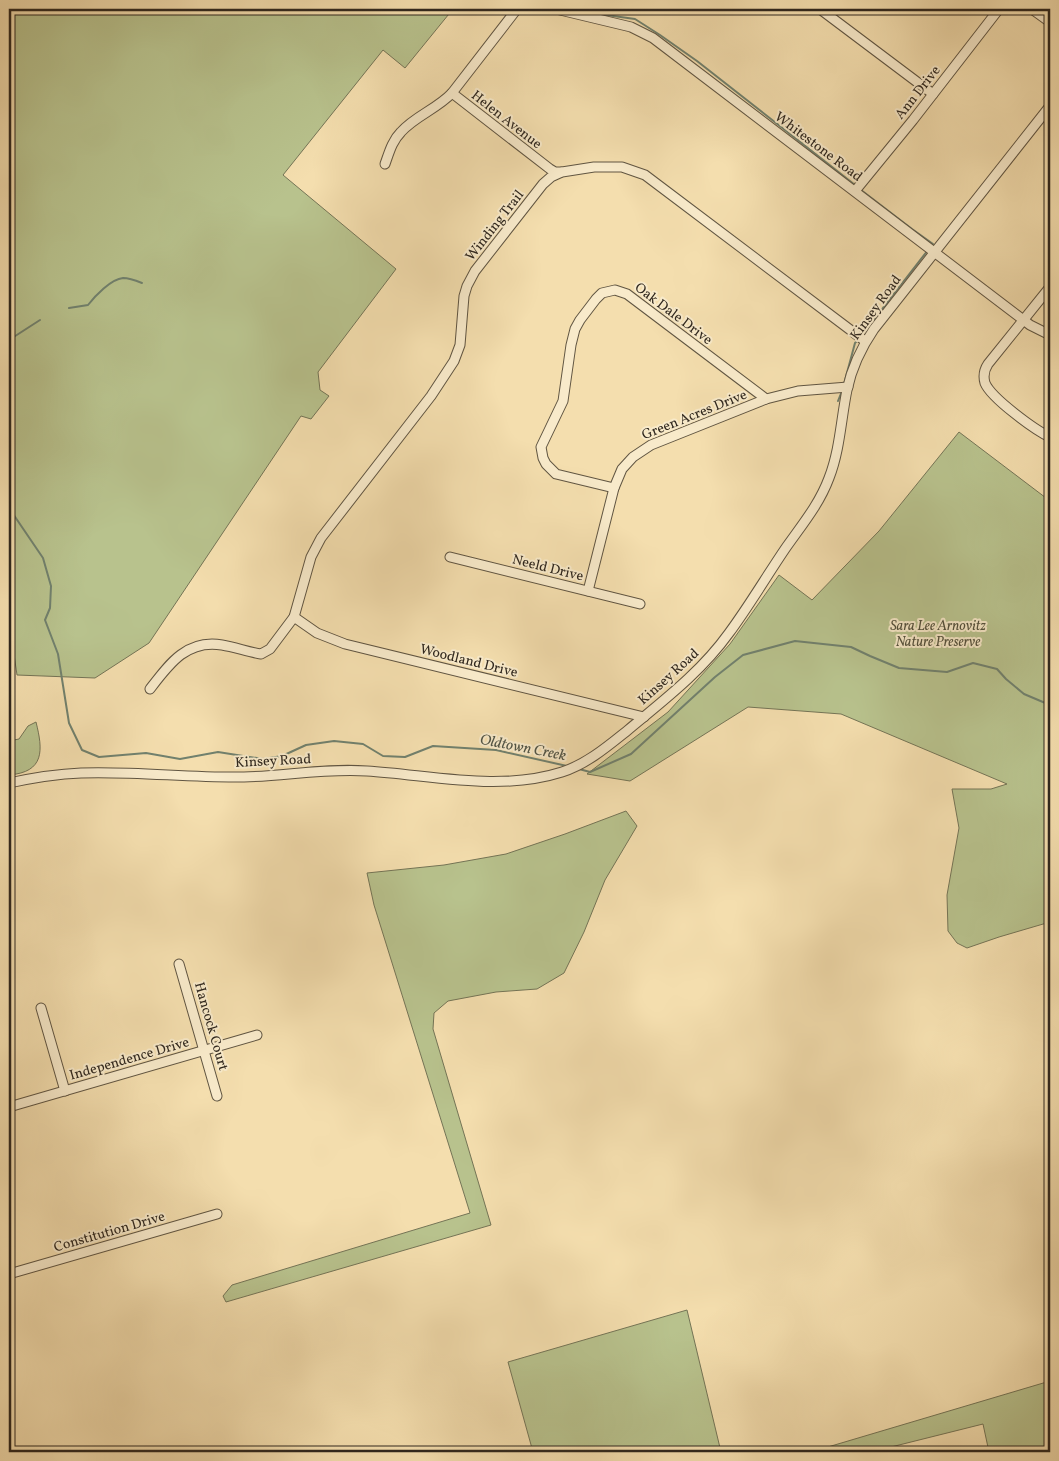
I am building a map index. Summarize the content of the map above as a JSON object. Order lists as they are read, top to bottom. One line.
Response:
{"streets":{"street":["Ann Drive","Helen Avenue","Whitestone Road","Winding Trail","Kinsey Road","Oak Dale Drive","Green Acres Drive","Neeld Drive","Woodland Drive","Hancock Court","Independence Drive","Constitution Drive"]},"crossings":[["Ann Drive","Whitestone Road"],["Helen Avenue","Winding Trail"],["Whitestone Road","Kinsey Road"],["Winding Trail","Kinsey Road"],["Winding Trail","Woodland Drive"],["Kinsey Road","Green Acres Drive"],["Kinsey Road","Woodland Drive"],["Oak Dale Drive","Green Acres Drive"],["Green Acres Drive","Neeld Drive"],["Hancock Court","Independence Drive"]],"water":["Oldtown Creek"],"parks":["Sara Lee Arnovitz Nature Preserve"]}
